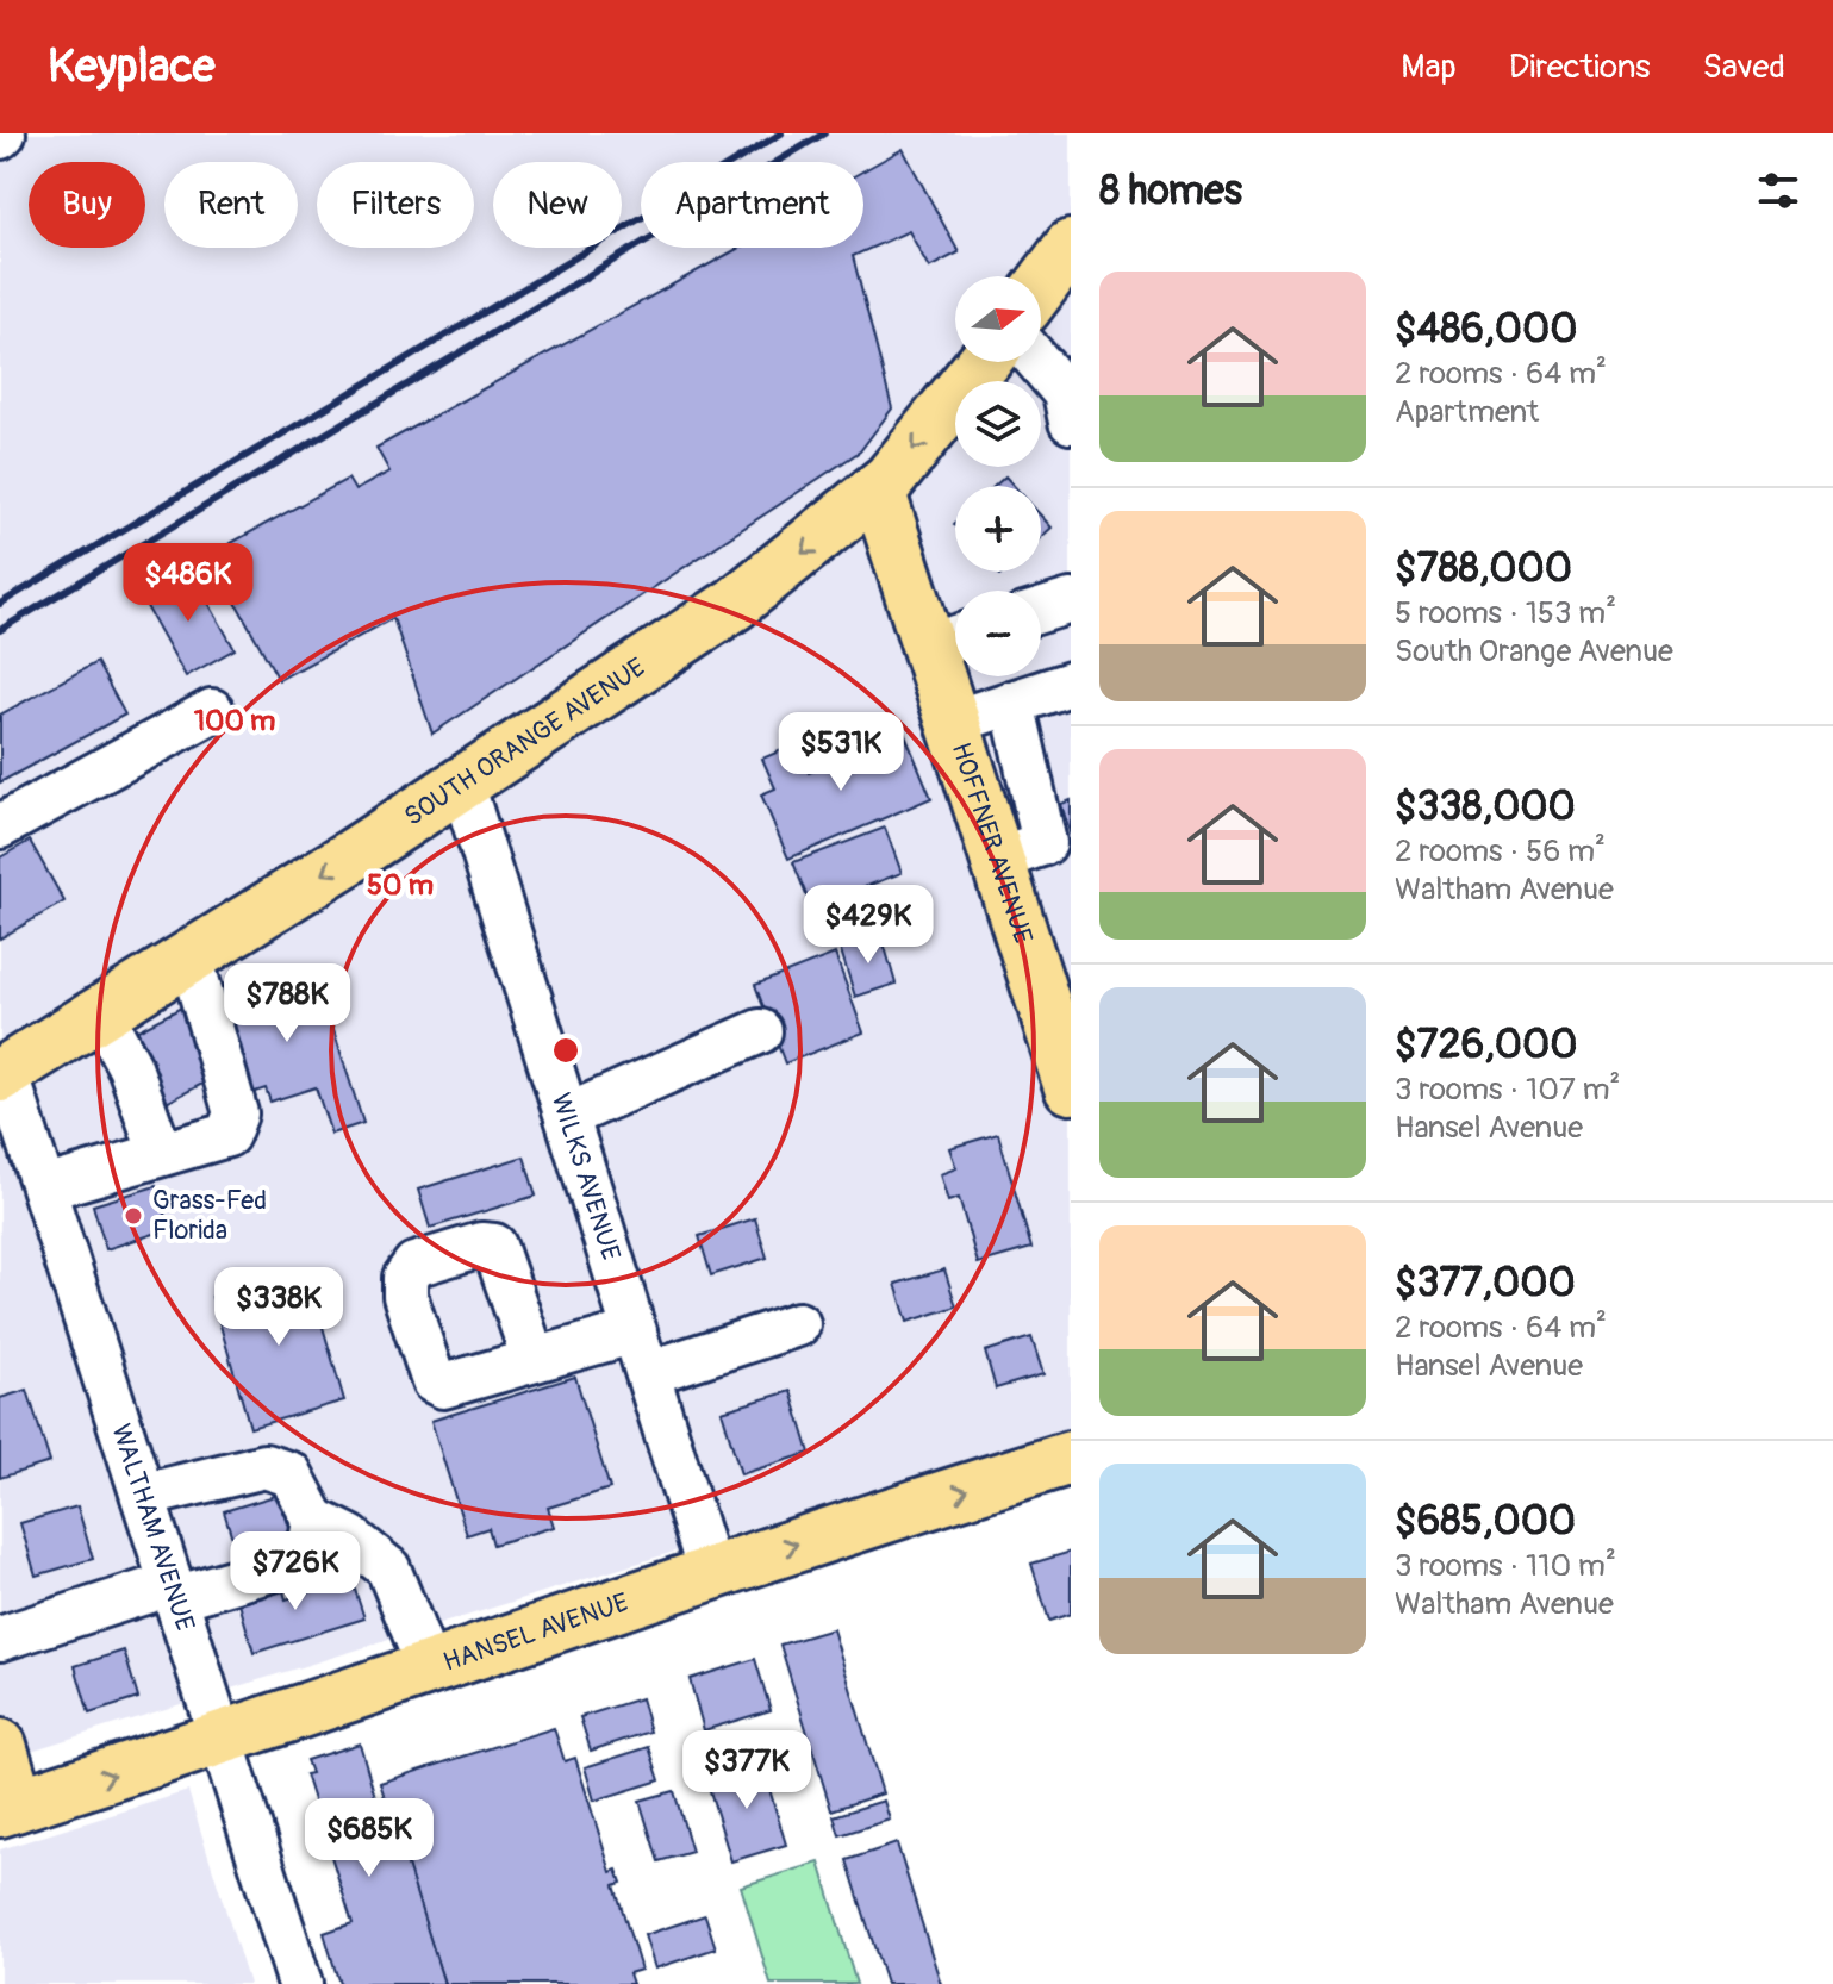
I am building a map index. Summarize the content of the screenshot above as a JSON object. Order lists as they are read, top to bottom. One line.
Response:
{"streets":{"main road":["SOUTH ORANGE AVENUE","HOFFNER AVENUE","HANSEL AVENUE"],"street":["WILKS AVENUE","WALTHAM AVENUE"]},"crossings":[["SOUTH ORANGE AVENUE","HOFFNER AVENUE"],["SOUTH ORANGE AVENUE","WILKS AVENUE"],["SOUTH ORANGE AVENUE","WALTHAM AVENUE"],["WILKS AVENUE","HANSEL AVENUE"],["WALTHAM AVENUE","HANSEL AVENUE"]],"one_way":["SOUTH ORANGE AVENUE","HANSEL AVENUE"],"places":["Grass-Fed Florida"],"north":"right","page":{"header":"Keyplace","nav":["Map","Directions","Saved"],"heading":"8 homes","chip":["Buy","Rent","Filters","New","Apartment"],"list":[{"name":"$486,000","note":"2 rooms · 64 m² · Apartment"},{"name":"$788,000","note":"5 rooms · 153 m² · South Orange Avenue"},{"name":"$338,000","note":"2 rooms · 56 m² · Waltham Avenue"},{"name":"$726,000","note":"3 rooms · 107 m² · Hansel Avenue"},{"name":"$377,000","note":"2 rooms · 64 m² · Hansel Avenue"},{"name":"$685,000","note":"3 rooms · 110 m² · Waltham Avenue"}],"map_buttons":["+","−"],"price":["$486K","$531K","$429K","$788K","$338K","$726K","$377K","$685K"]},"rings":["100 m","50 m"]}
